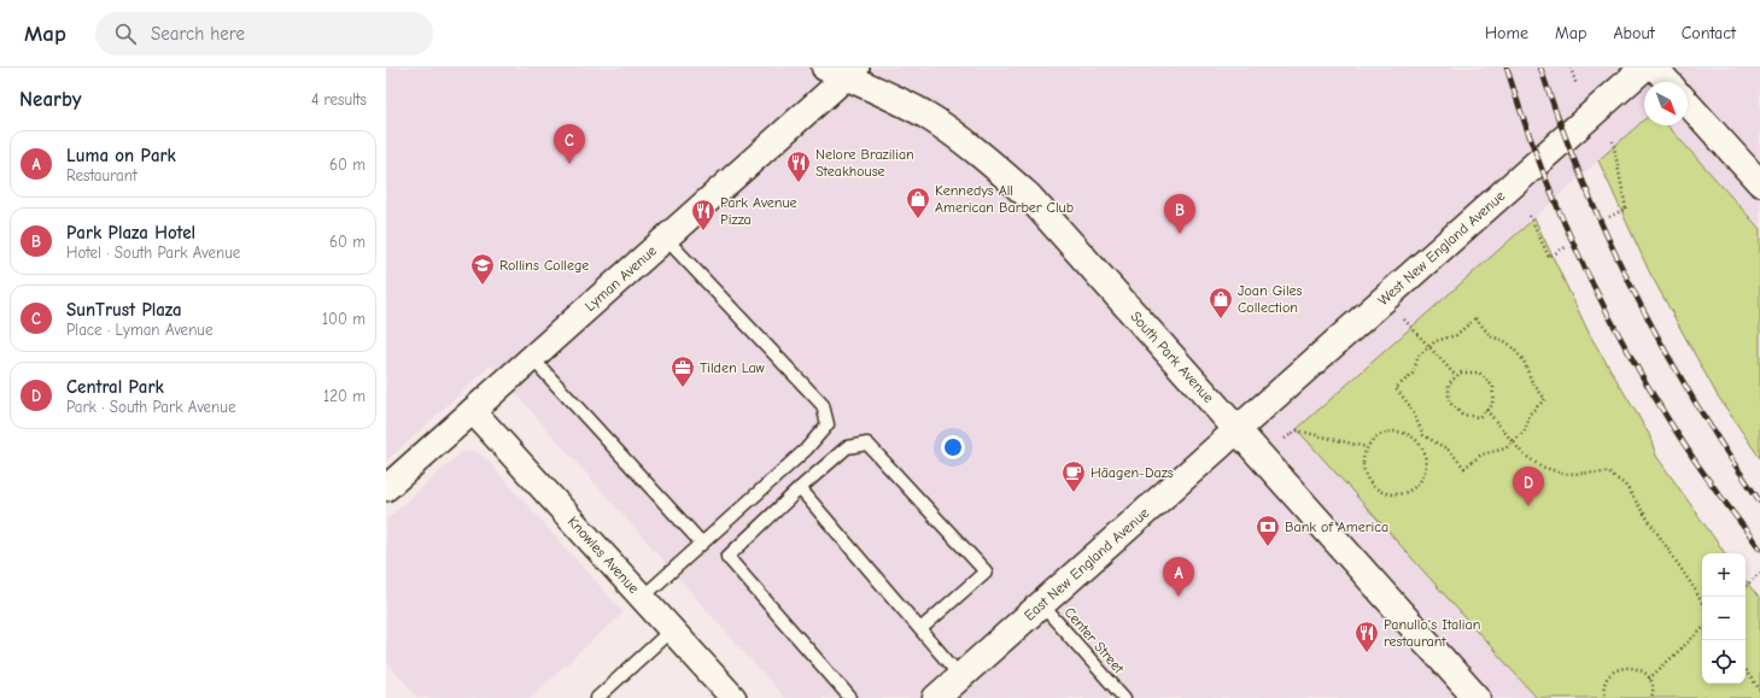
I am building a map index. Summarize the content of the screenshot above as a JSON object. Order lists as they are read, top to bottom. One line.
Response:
{"streets":{"street":["West New England Avenue","Lyman Avenue","South Park Avenue","Knowles Avenue","East New England Avenue"],"lane":["Center Street"]},"crossings":[["West New England Avenue","South Park Avenue"],["West New England Avenue","East New England Avenue"],["Lyman Avenue","South Park Avenue"],["Lyman Avenue","Knowles Avenue"],["South Park Avenue","East New England Avenue"],["East New England Avenue","Center Street"]],"places":{"restaurant":["Nelore Brazilian Steakhouse","Park Avenue Pizza","Panullo's Italian restaurant"],"shop":["Kennedys All American Barber Club","Joan Giles Collection"],"school or university":["Rollins College"],"office":["Tilden Law"],"cafe":["Häagen-Dazs"],"bank":["Bank of America"]},"north":"bottom right","page":{"header":"Map","search":"Search here","nav":["Home","Map","About","Contact"],"heading":["Nearby","4 results"],"pins":["C","B","D","A"],"list":[{"mark":"A","name":"Luma on Park","note":"Restaurant","value":"60 m"},{"mark":"B","name":"Park Plaza Hotel","note":"Hotel · South Park Avenue","value":"60 m"},{"mark":"C","name":"SunTrust Plaza","note":"Place · Lyman Avenue","value":"100 m"},{"mark":"D","name":"Central Park","note":"Park · South Park Avenue","value":"120 m"}],"map_buttons":["+","−"]}}
